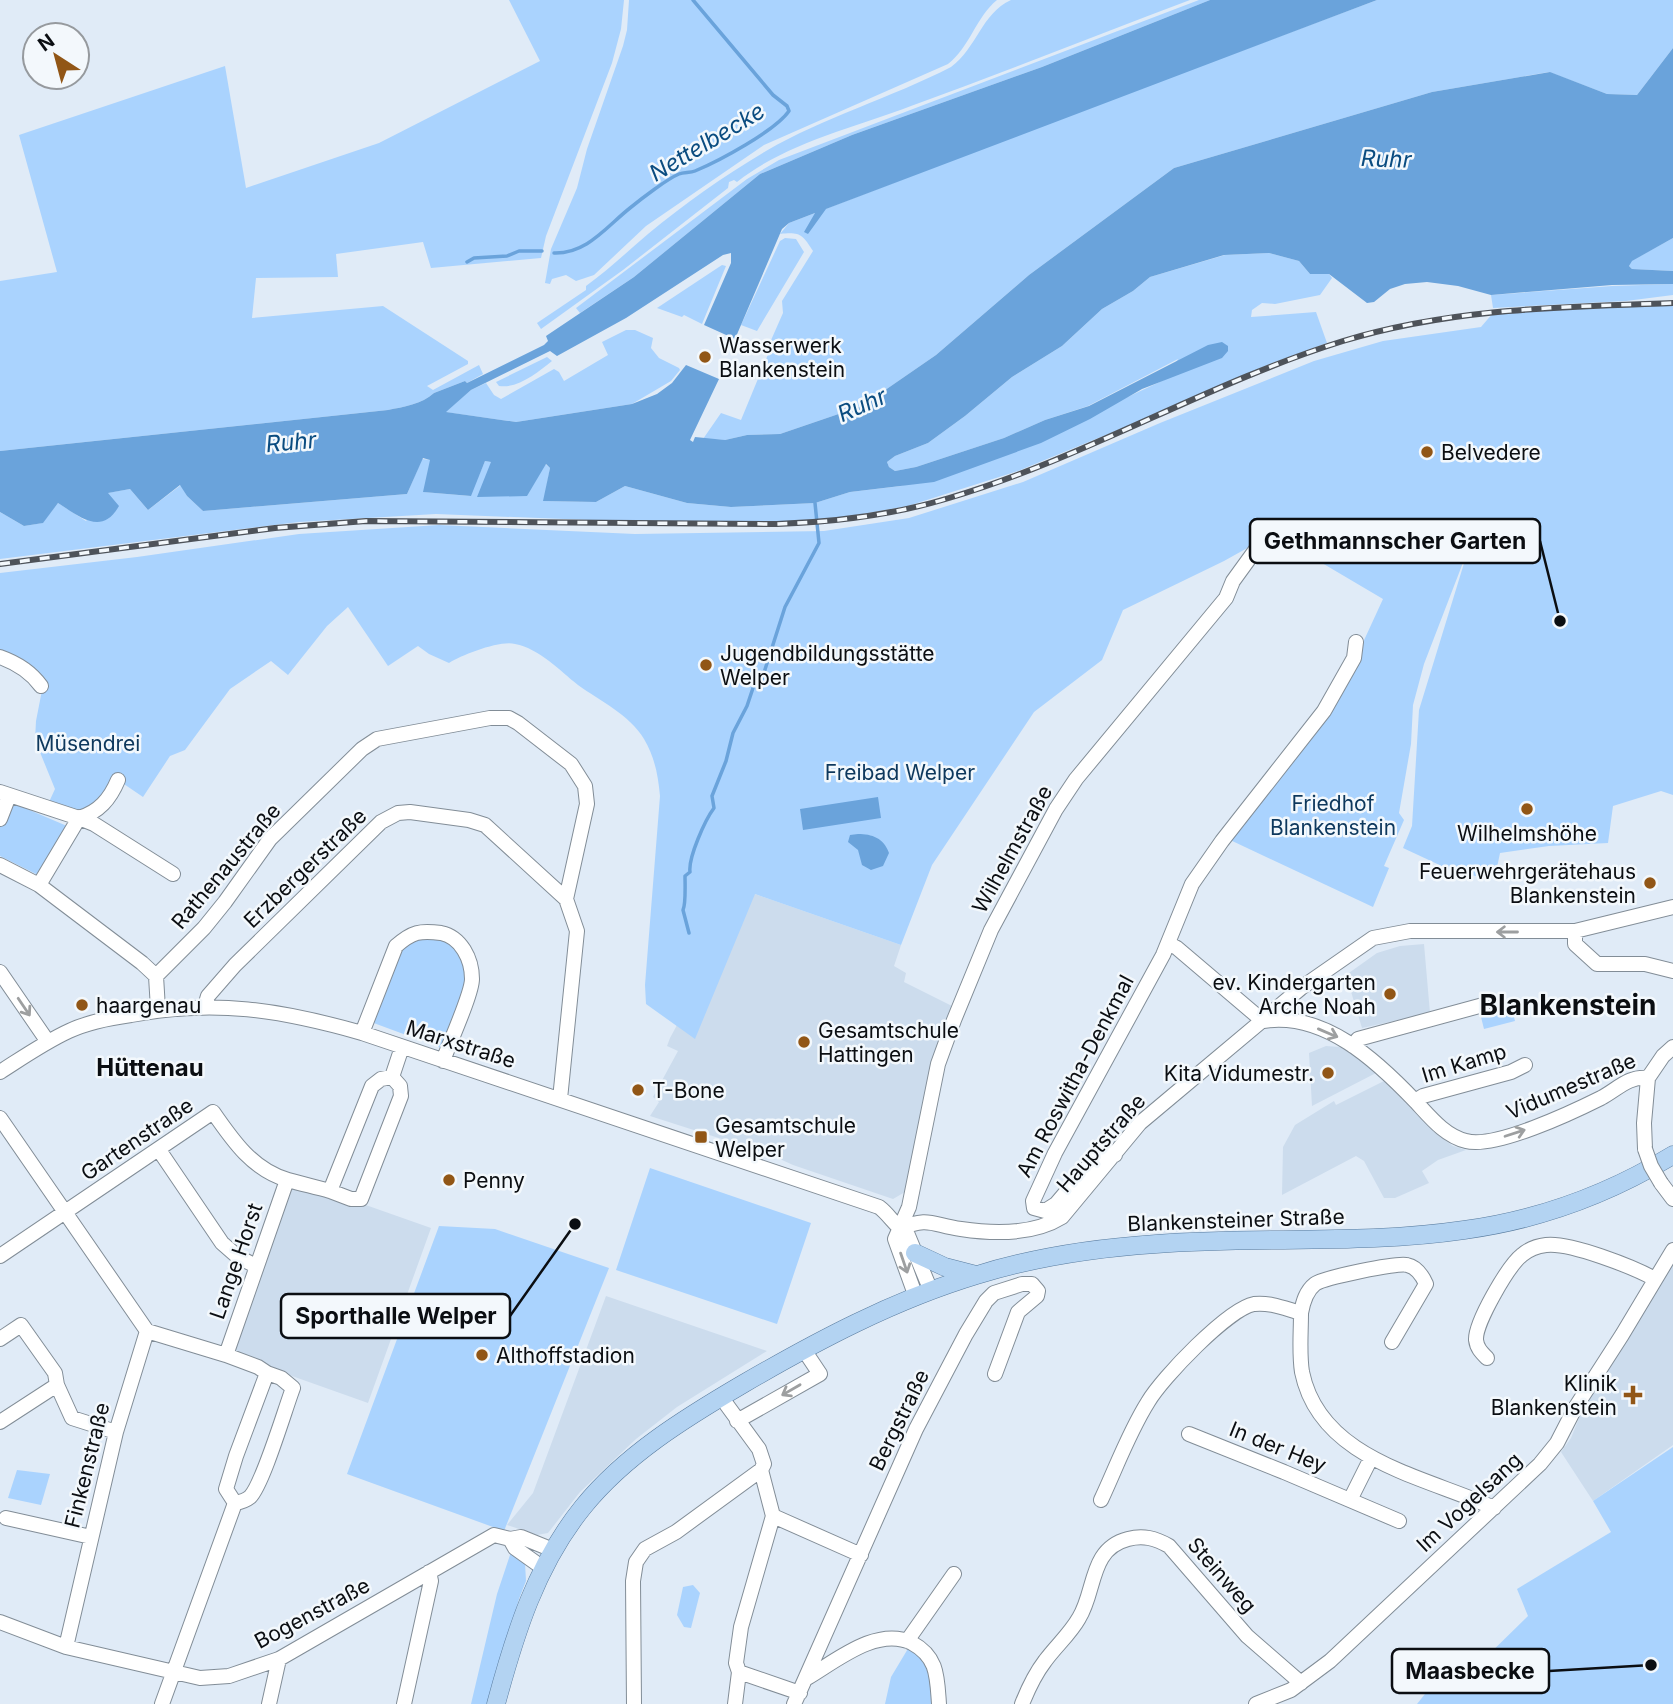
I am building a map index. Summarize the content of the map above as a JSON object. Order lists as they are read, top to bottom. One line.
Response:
{"streets":{"main road":["Blankensteiner Straße"],"street":["Wilhelmstraße","Rathenaustraße","Erzbergerstraße","Marxstraße","Im Kamp","Am Roswitha-Denkmal","Vidumestraße","Gartenstraße","Hauptstraße","Lange Horst","Bergstraße","In der Hey","Finkenstraße","Im Vogelsang","Steinweg","Bogenstraße"]},"crossings":[["Wilhelmstraße","Marxstraße"],["Wilhelmstraße","Hauptstraße"],["Rathenaustraße","Erzbergerstraße"],["Erzbergerstraße","Marxstraße"],["Marxstraße","Hauptstraße"],["Marxstraße","Blankensteiner Straße"],["Im Kamp","Vidumestraße"],["Am Roswitha-Denkmal","Hauptstraße"],["Vidumestraße","Hauptstraße"],["Gartenstraße","Lange Horst"],["Blankensteiner Straße","Bogenstraße"],["Finkenstraße","Bogenstraße"],["Im Vogelsang","Steinweg"]],"one_way":["Vidumestraße"],"districts":["Blankenstein","Hüttenau"],"water":["Nettelbecke","Ruhr"],"parks":["Müsendrei","Freibad Welper","Friedhof Blankenstein"],"places":{"other":["Wasserwerk Blankenstein","Belvedere","Gethmannscher Garten","Jugendbildungsstätte Welper","Wilhelmshöhe","Feuerwehrgerätehaus Blankenstein","ev. Kindergarten Arche Noah","haargenau","Gesamtschule Hattingen","Kita Vidumestr.","T-Bone","Penny","Sporthalle Welper","Althoffstadion","Maasbecke"],"transit":["Gesamtschule Welper"],"health":["Klinik Blankenstein"]},"north":"top left"}
